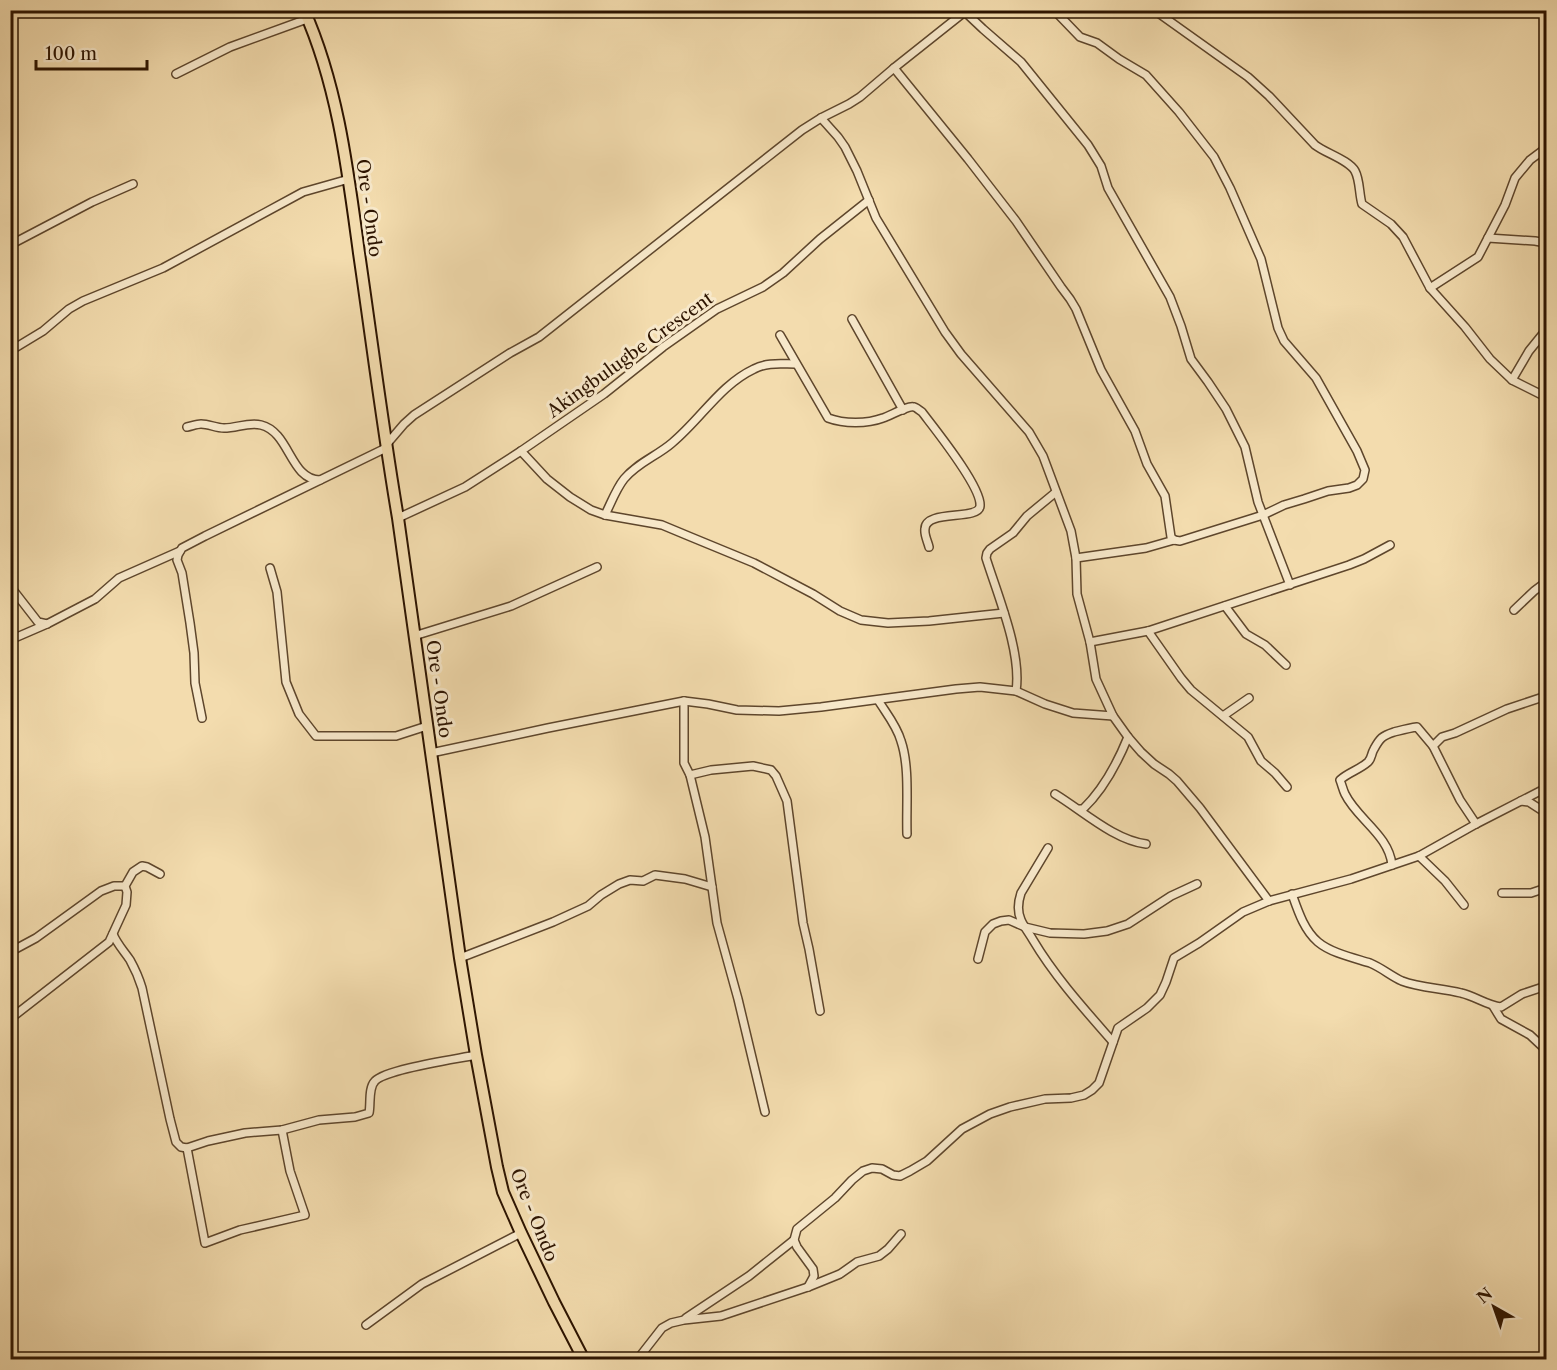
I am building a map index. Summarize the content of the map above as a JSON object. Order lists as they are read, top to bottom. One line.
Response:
{"streets":{"main road":["Ore - Ondo"],"street":["Akingbulugbe Crescent"]},"crossings":[["Ore - Ondo","Akingbulugbe Crescent"]],"scale_bar":"100 m","north":"top left"}
